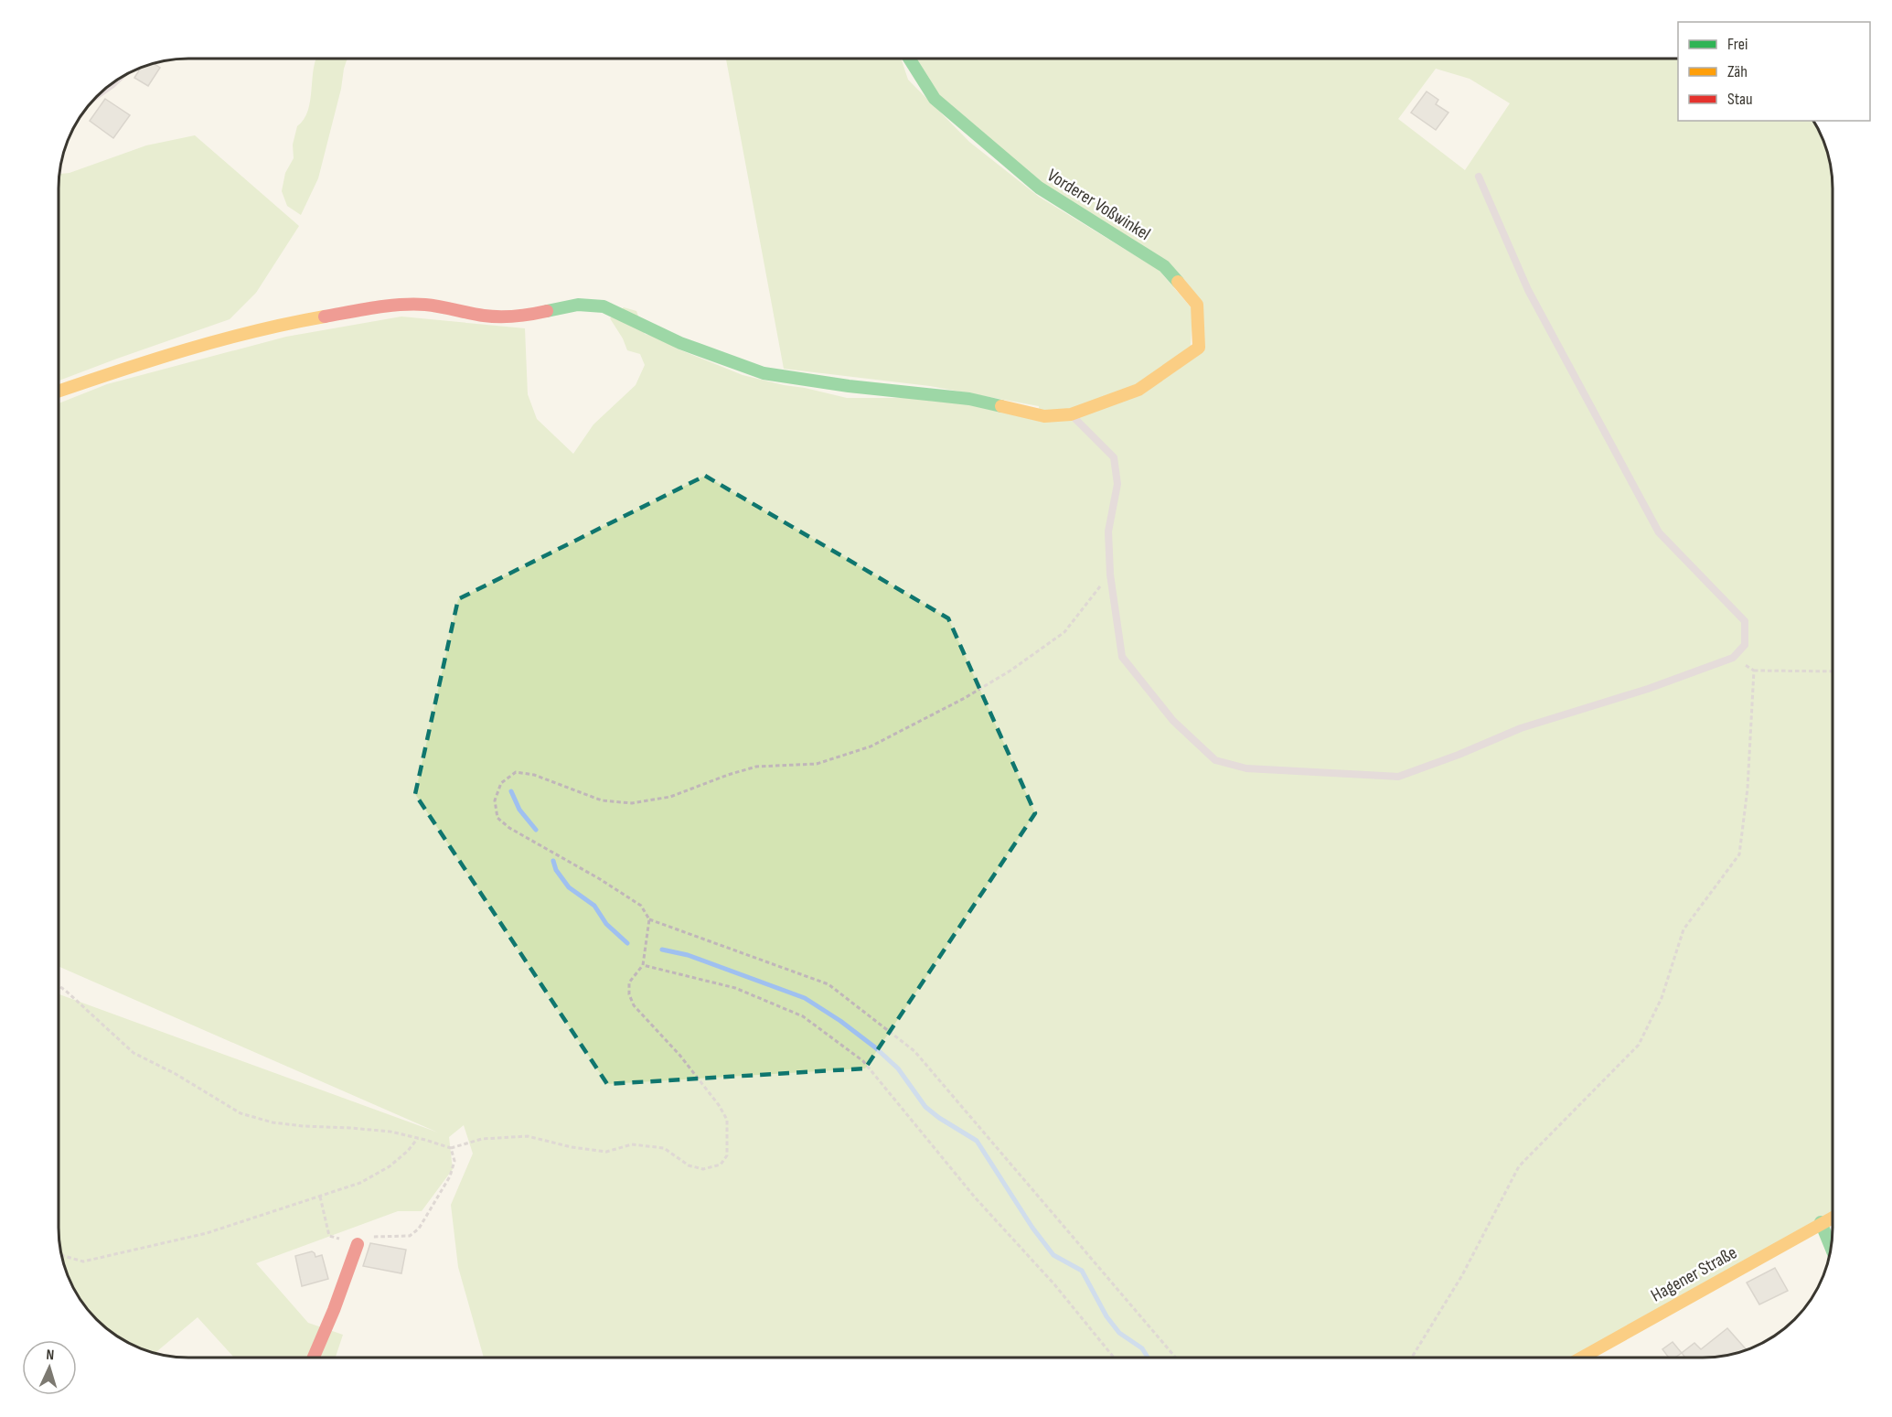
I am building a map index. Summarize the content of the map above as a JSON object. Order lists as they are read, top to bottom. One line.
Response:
{"streets":{"street":["Vorderer Voßwinkel","Hagener Straße"]},"legend":["Frei","Zäh","Stau"],"north":"top"}
